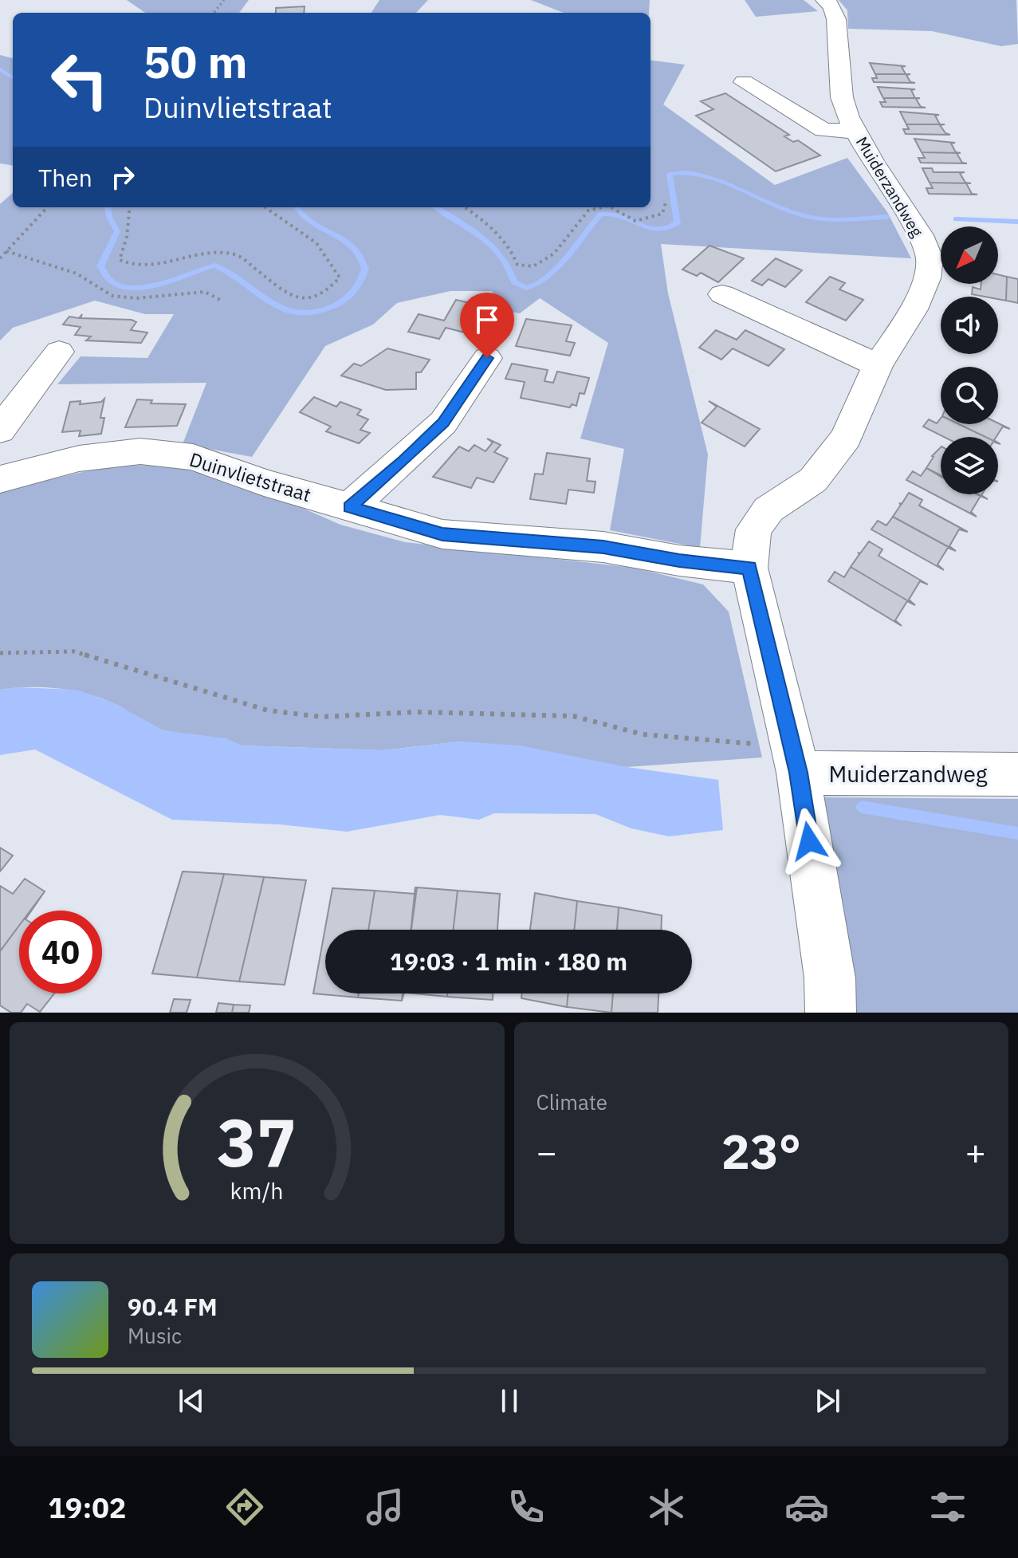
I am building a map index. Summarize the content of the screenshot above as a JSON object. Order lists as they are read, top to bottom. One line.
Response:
{"streets":{"street":["Muiderzandweg","Duinvlietstraat"]},"crossings":[["Muiderzandweg","Duinvlietstraat"]],"north":"bottom left","page":{"turn":["50 m","Duinvlietstraat"],"then":"Then","limit":"40","trip":"19:03 · 1 min · 180 m","tile":"Climate","heat":["−","23°","+"],"song":["90.4 FM","Music"],"tabs":"19:02","gauge":["37","km/h"]}}
